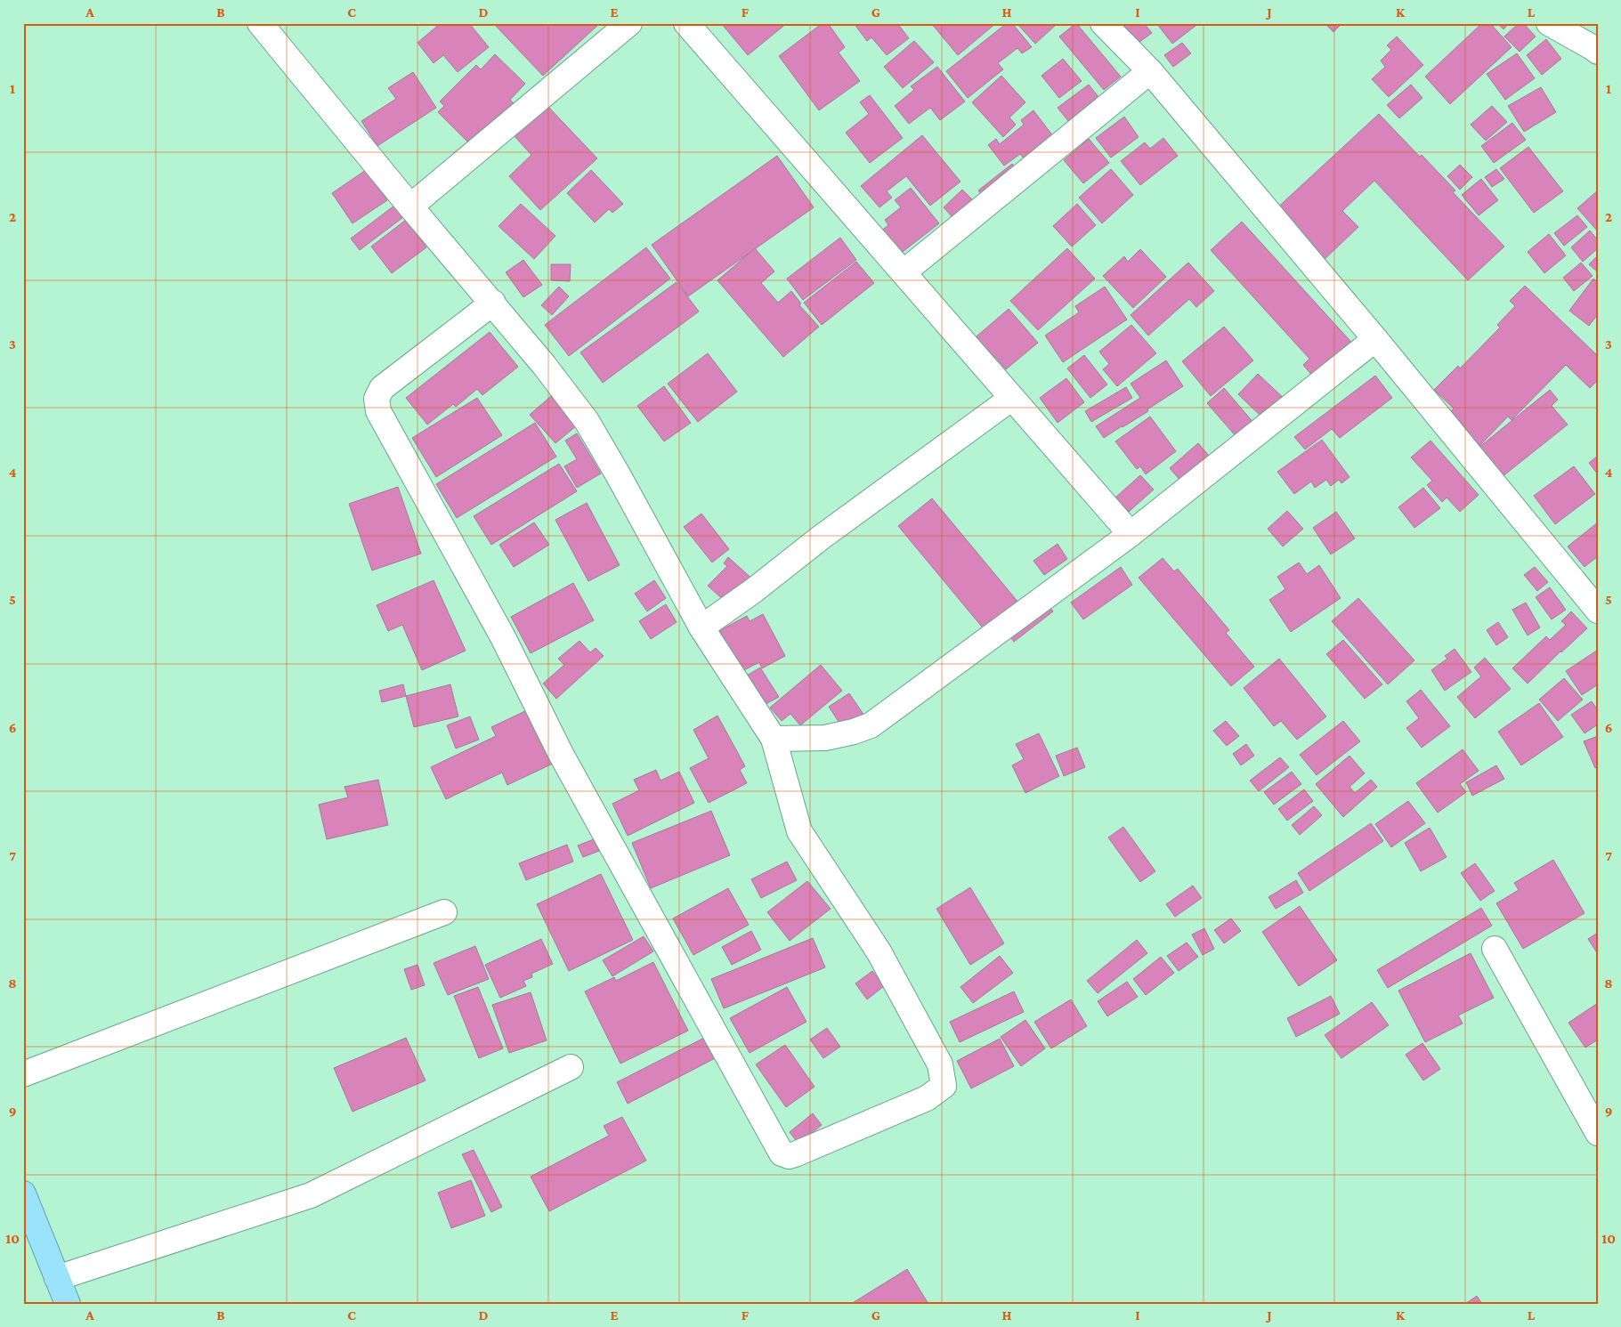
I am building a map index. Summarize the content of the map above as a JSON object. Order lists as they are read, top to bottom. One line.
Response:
{"grid":{"columns":["A","B","C","D","E","F","G","H","I","J","K","L"],"rows":["1","2","3","4","5","6","7","8","9","10"]}}
